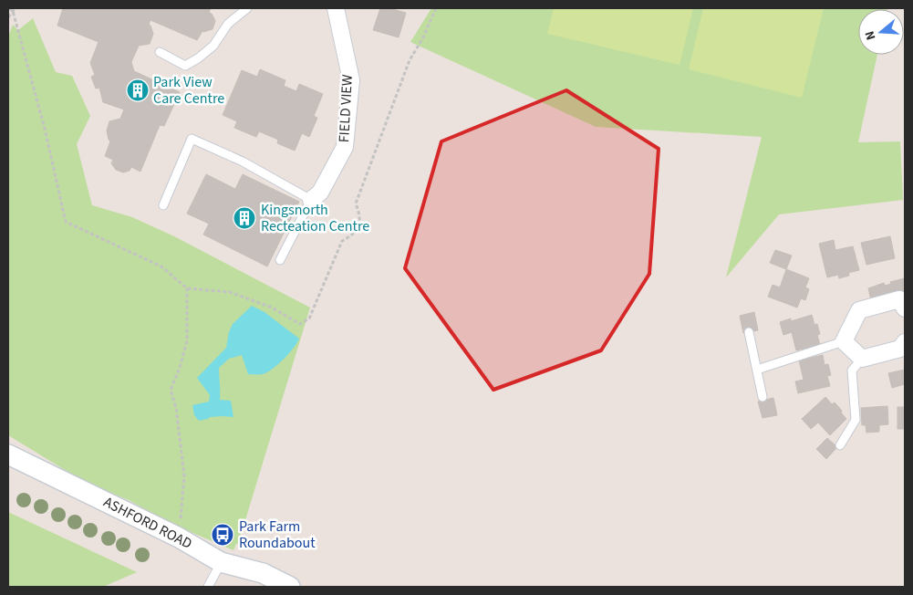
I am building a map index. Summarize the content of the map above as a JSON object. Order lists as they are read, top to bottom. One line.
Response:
{"streets":{"street":["FIELD VIEW","ASHFORD ROAD"]},"places":{"building":["Park View Care Centre","Kingsnorth Recteation Centre"],"bus stop":["Park Farm Roundabout"]},"north":"left"}
